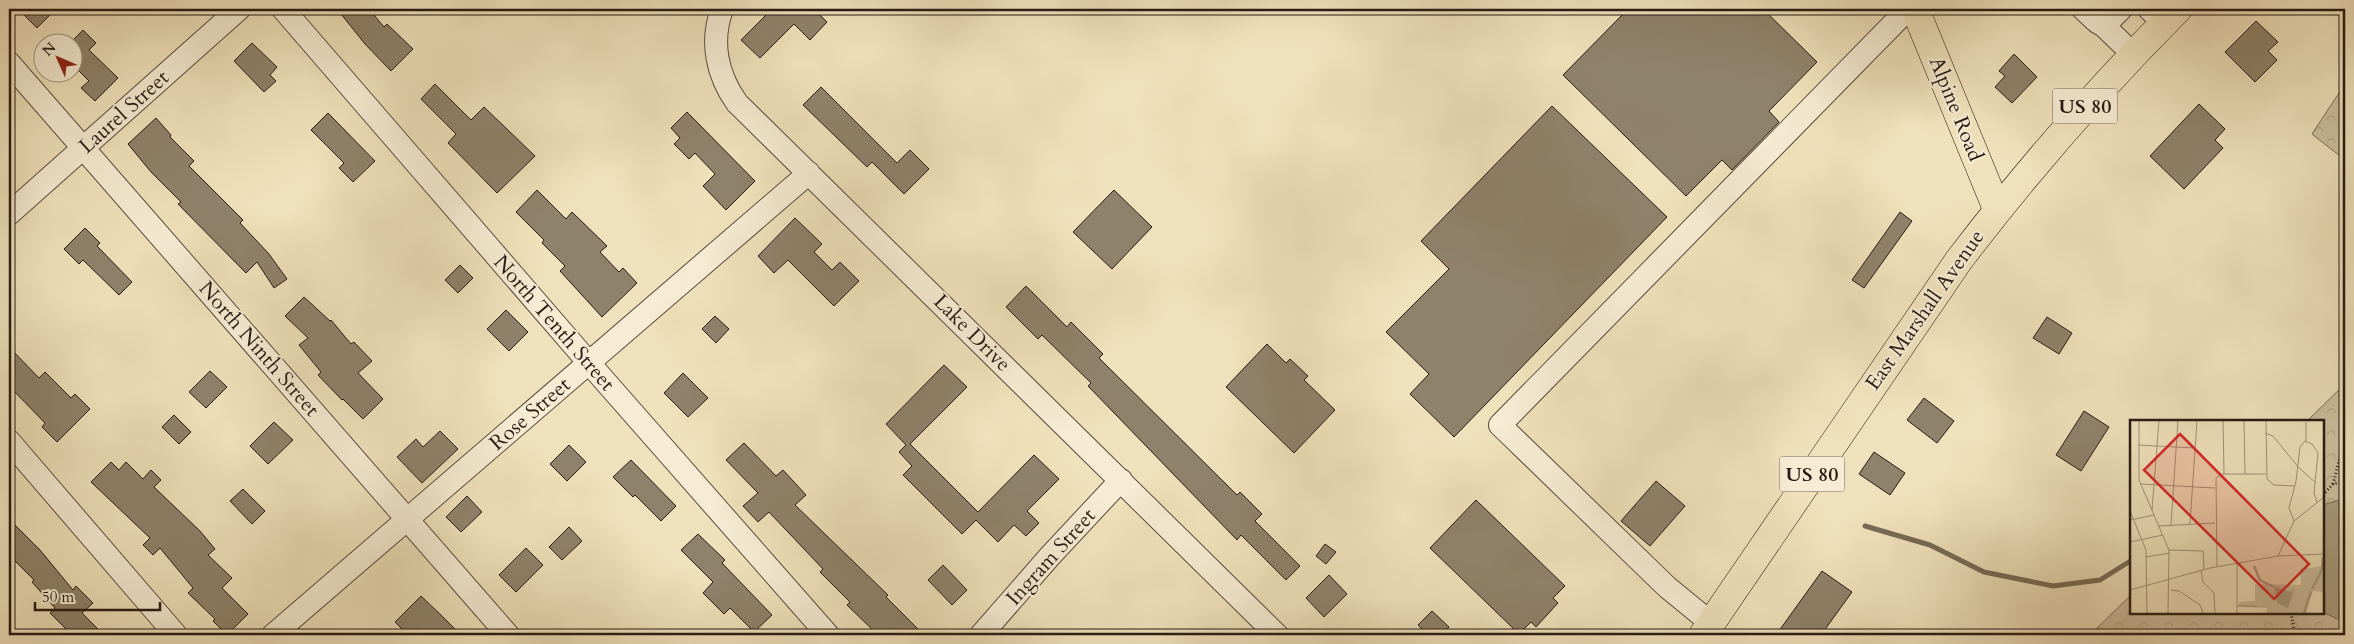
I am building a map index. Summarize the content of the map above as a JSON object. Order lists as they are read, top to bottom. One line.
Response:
{"streets":{"main road":["US 80","Alpine Road","East Marshall Avenue"],"street":["Laurel Street","North Tenth Street","Lake Drive","North Ninth Street","Rose Street","Ingram Street"]},"crossings":[["Alpine Road","East Marshall Avenue"],["Laurel Street","North Ninth Street"],["North Tenth Street","Rose Street"],["Lake Drive","Rose Street"],["Lake Drive","Ingram Street"],["North Ninth Street","Rose Street"]],"scale_bar":"50 m","north":"top left"}
